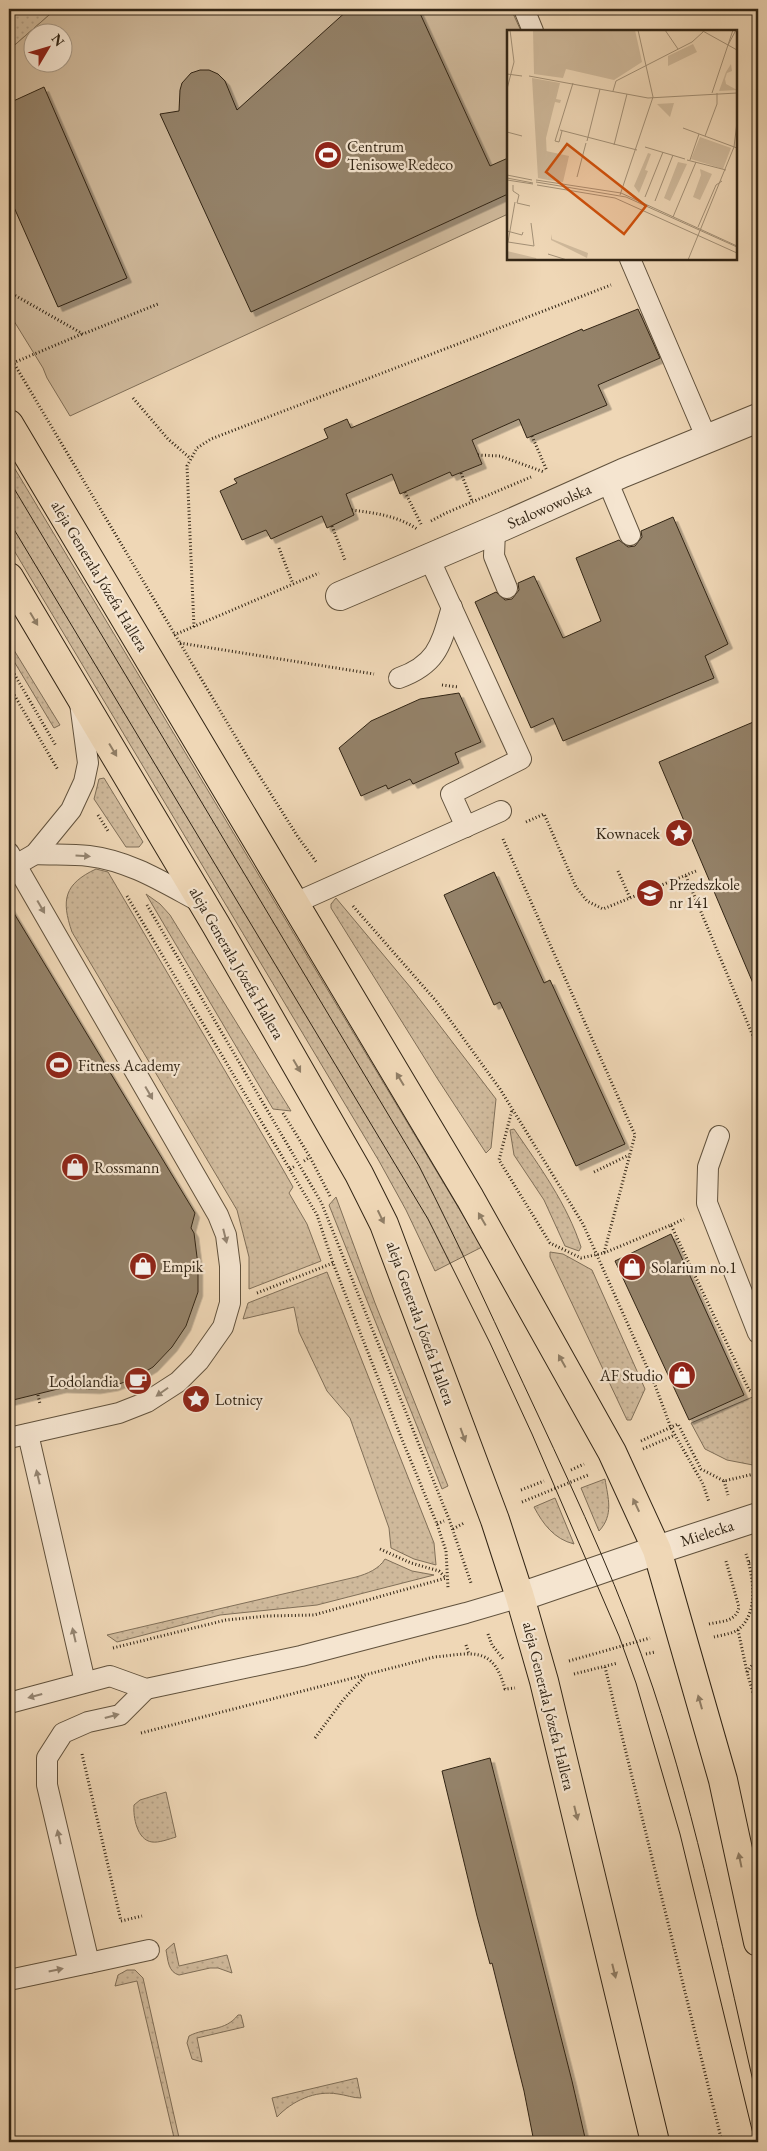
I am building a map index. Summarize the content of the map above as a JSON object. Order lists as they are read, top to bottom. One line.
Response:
{"streets":{"main road":["aleja Generała Józefa Hallera"],"street":["Stalowowolska","Mielecka"]},"crossings":[["aleja Generała Józefa Hallera","Mielecka"]],"places":{"sports":["Centrum Tenisowe Redeco","Fitness Academy"],"place":["Kownacek","Lotnicy"],"school or university":["Przedszkole nr 141"],"shop":["Rossmann","Empik","Solarium no.1","AF Studio"],"cafe":["Lodolandia"]},"north":"top right"}
